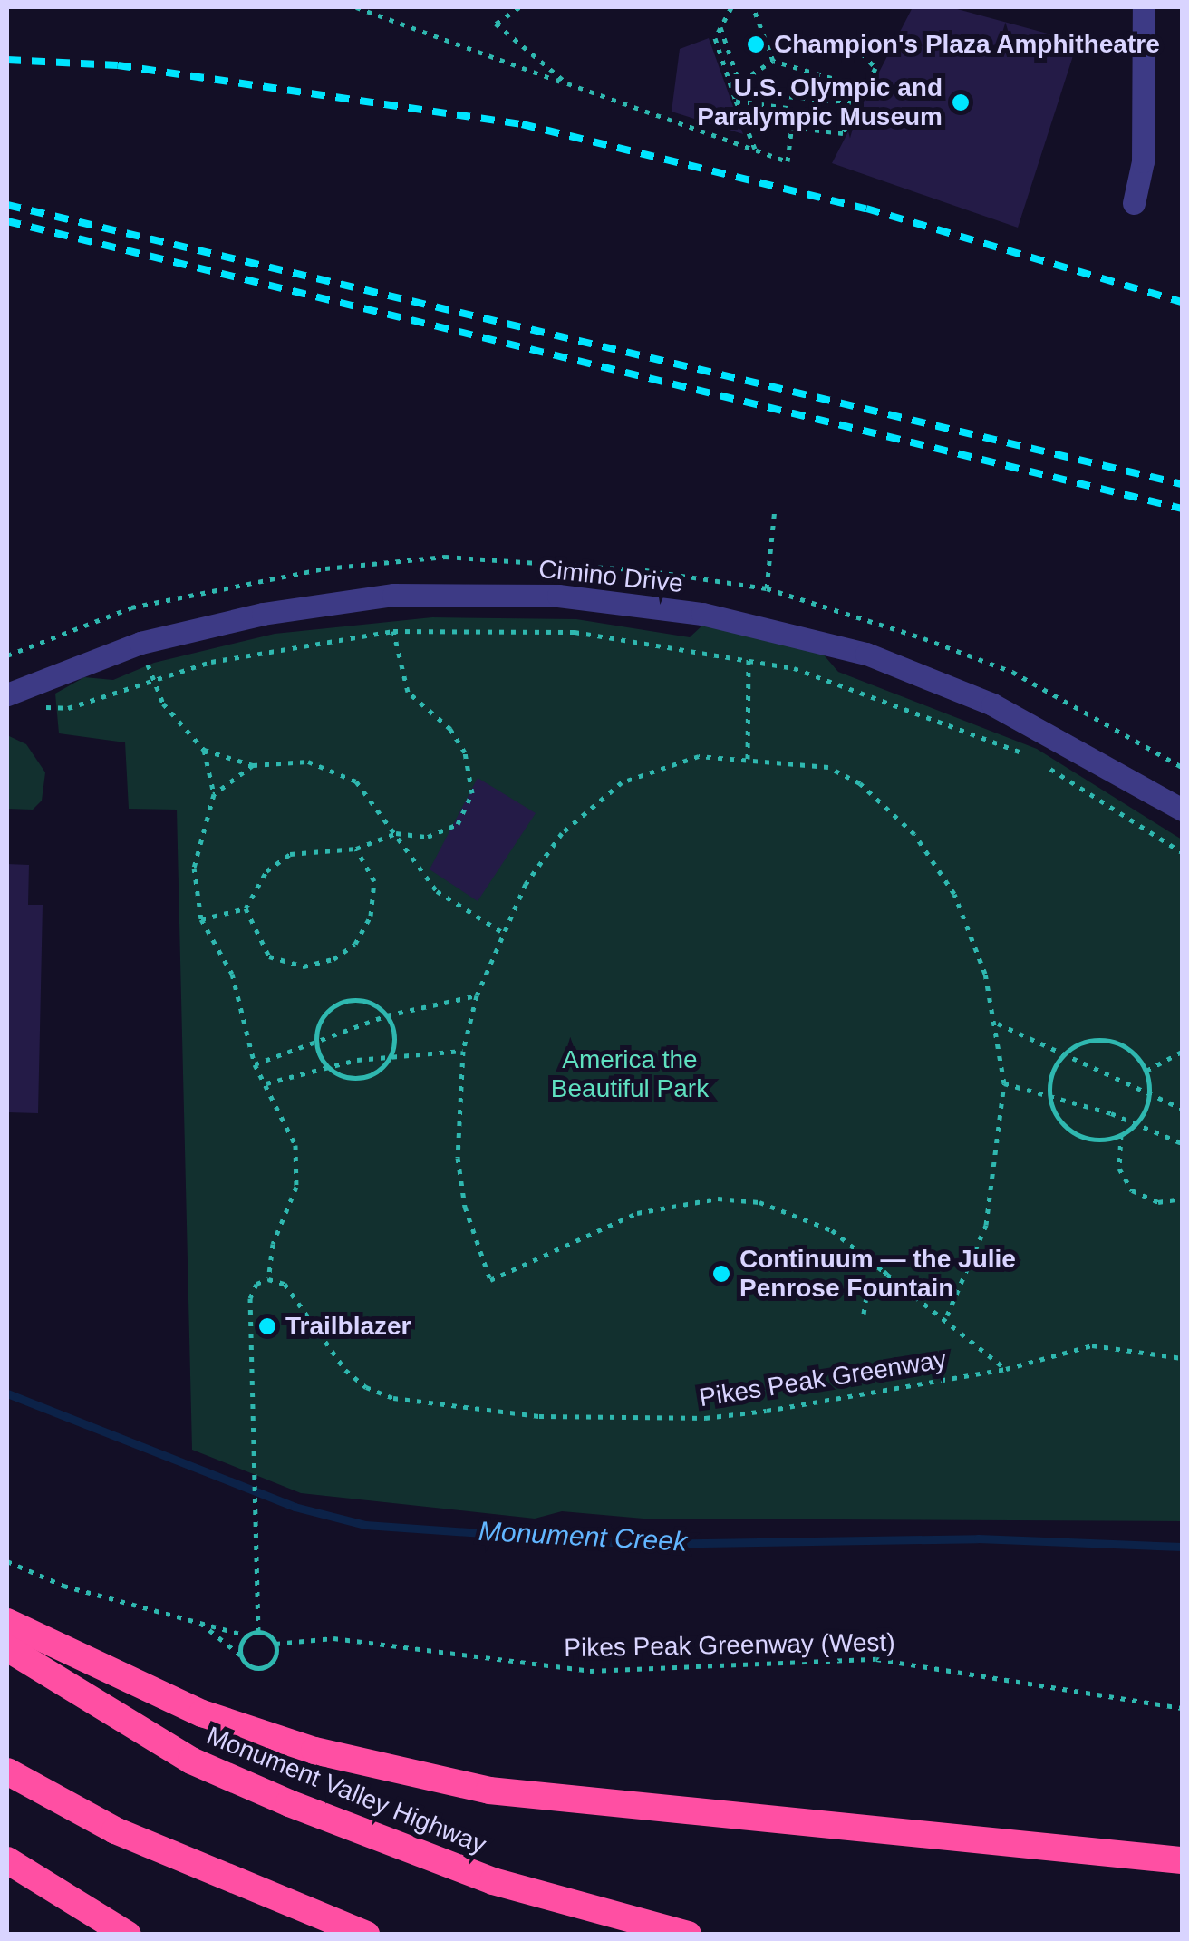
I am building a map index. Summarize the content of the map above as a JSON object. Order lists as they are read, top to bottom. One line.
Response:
{"streets":{"highway":["Monument Valley Highway"],"street":["Cimino Drive"],"path":["Pikes Peak Greenway","Pikes Peak Greenway (West)"]},"water":["Monument Creek"],"parks":["America the Beautiful Park"],"places":["Champion's Plaza Amphitheatre","U.S. Olympic and Paralympic Museum","Continuum — the Julie Penrose Fountain","Trailblazer"]}
